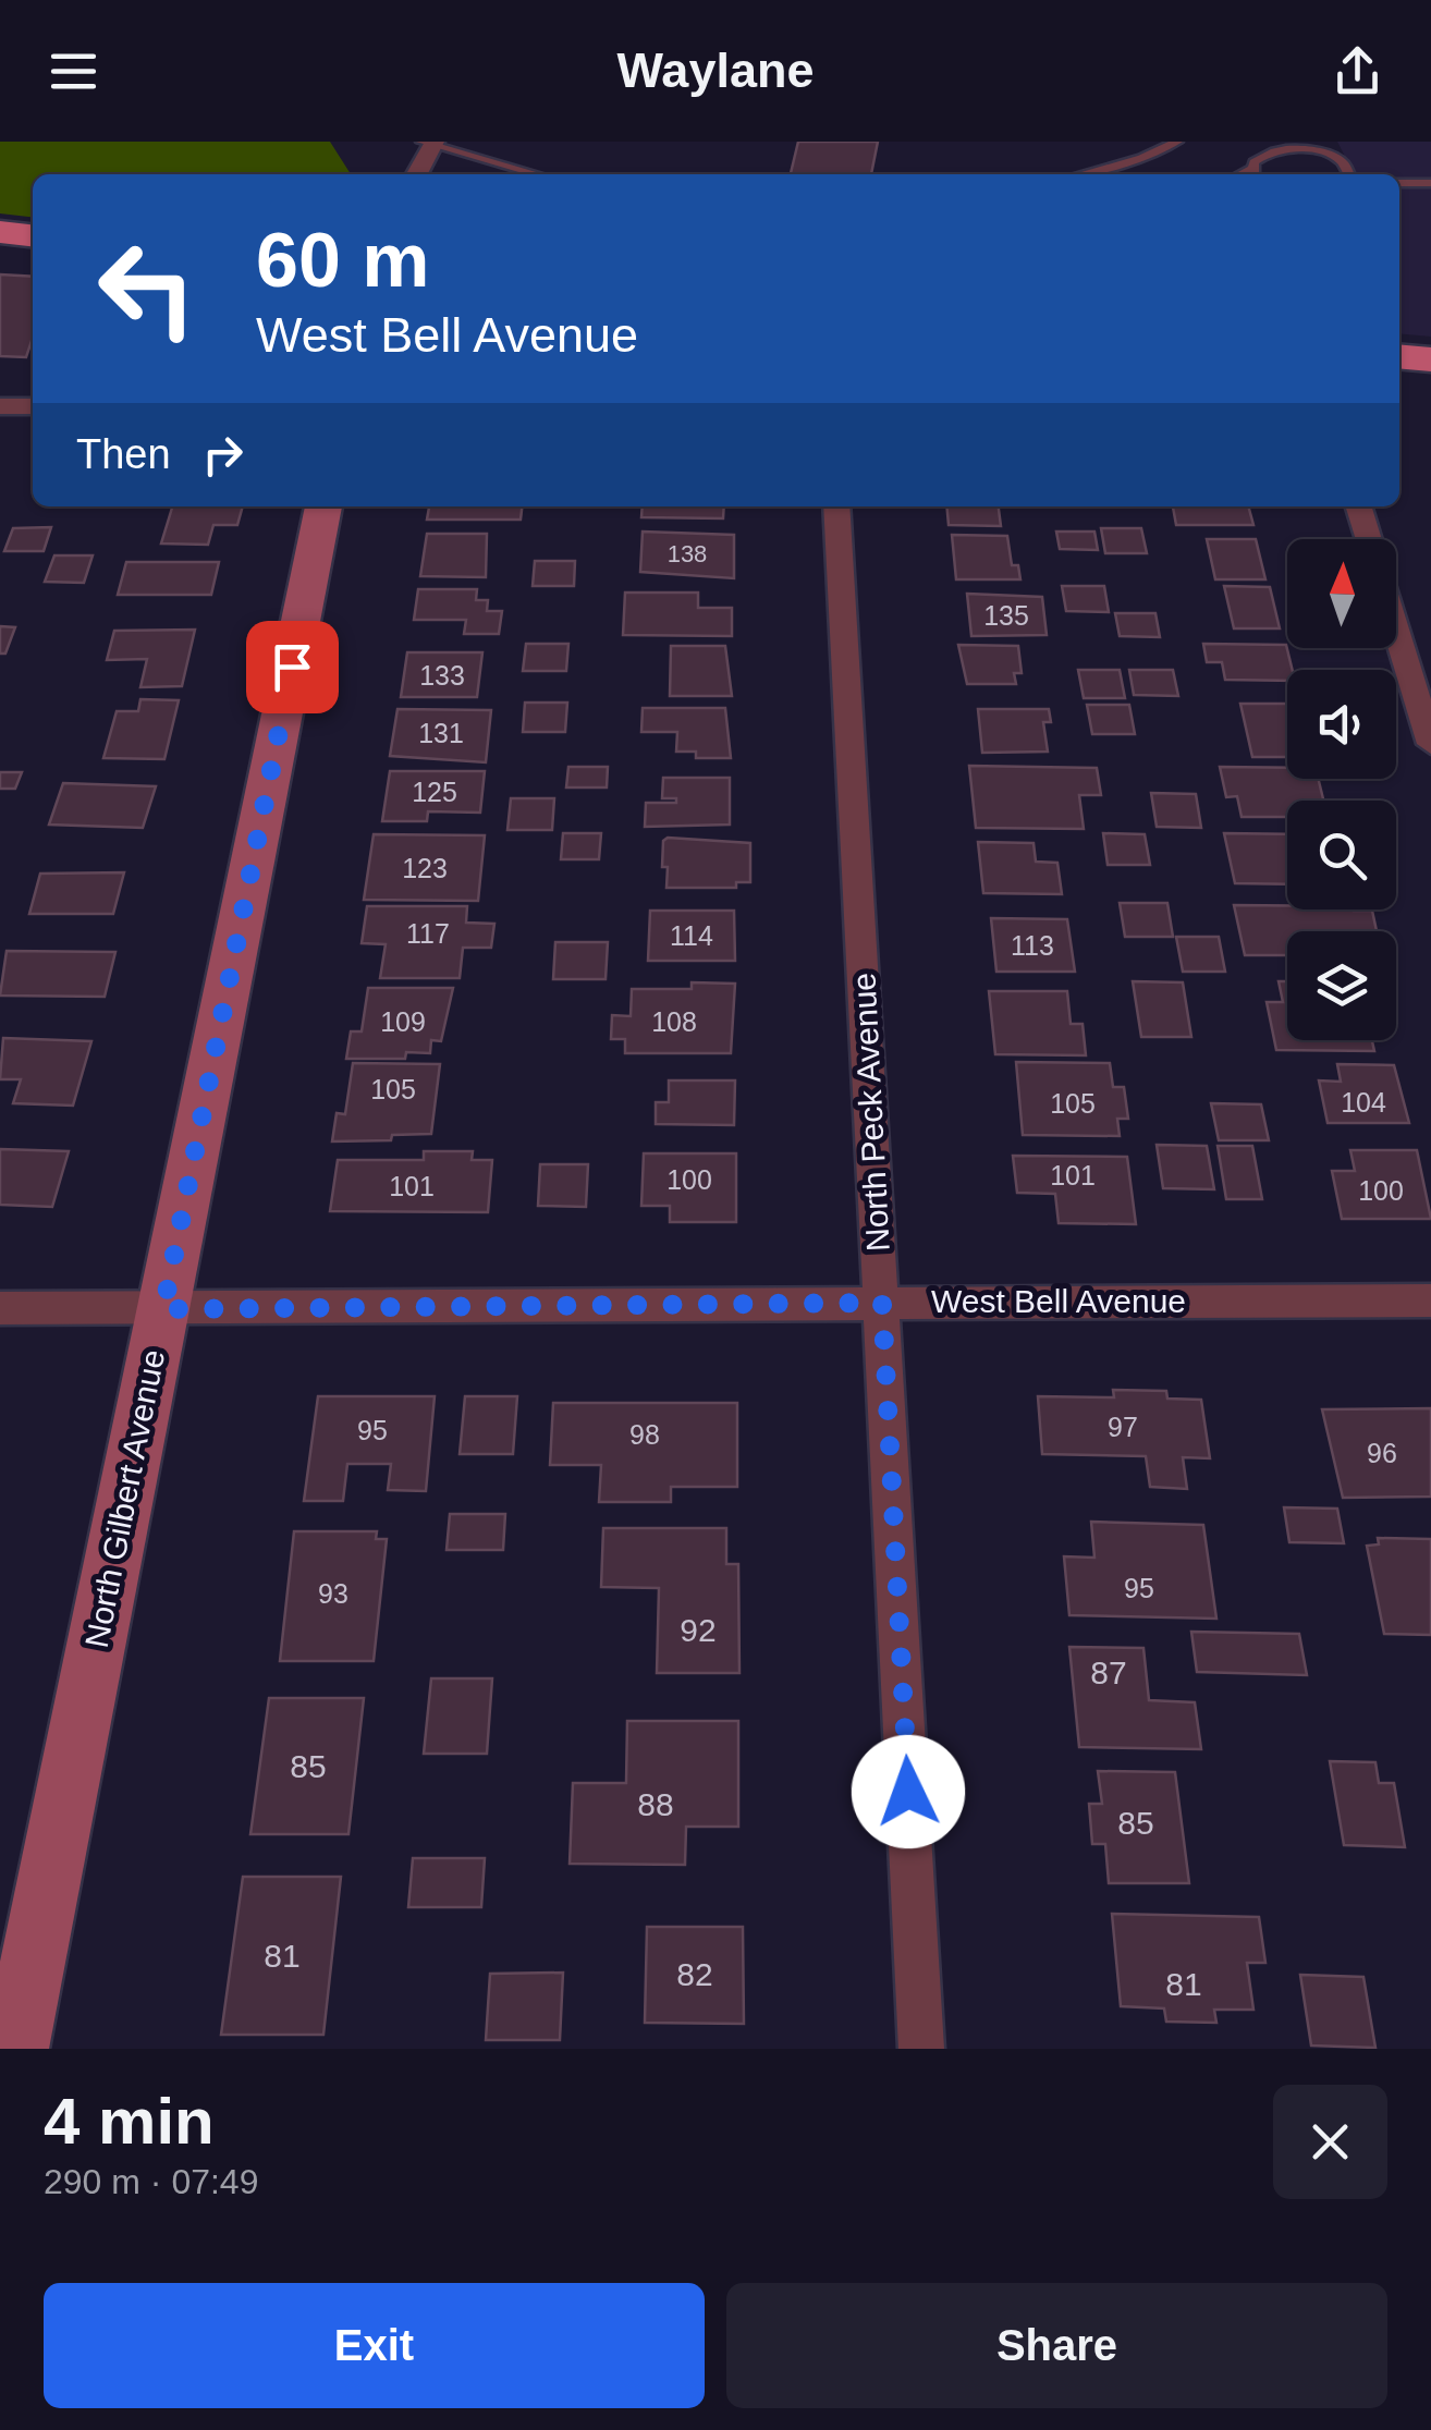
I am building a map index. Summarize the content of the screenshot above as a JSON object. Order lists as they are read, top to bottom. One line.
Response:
{"streets":{"street":["North Peck Avenue","West Bell Avenue","North Gilbert Avenue"]},"crossings":[["North Peck Avenue","West Bell Avenue"],["West Bell Avenue","North Gilbert Avenue"]],"house_numbers":["138","135","133","131","125","123","117","114","113","109","108","105","104","105","101","100","101","100","97","95","98","96","95","93","92","87","85","88","85","81","82","81"],"north":"top","page":{"header":"Waylane","turn":["60 m","West Bell Avenue"],"then":"Then","heading":["4 min","290 m · 07:49"],"buttons":["Exit","Share"]}}
